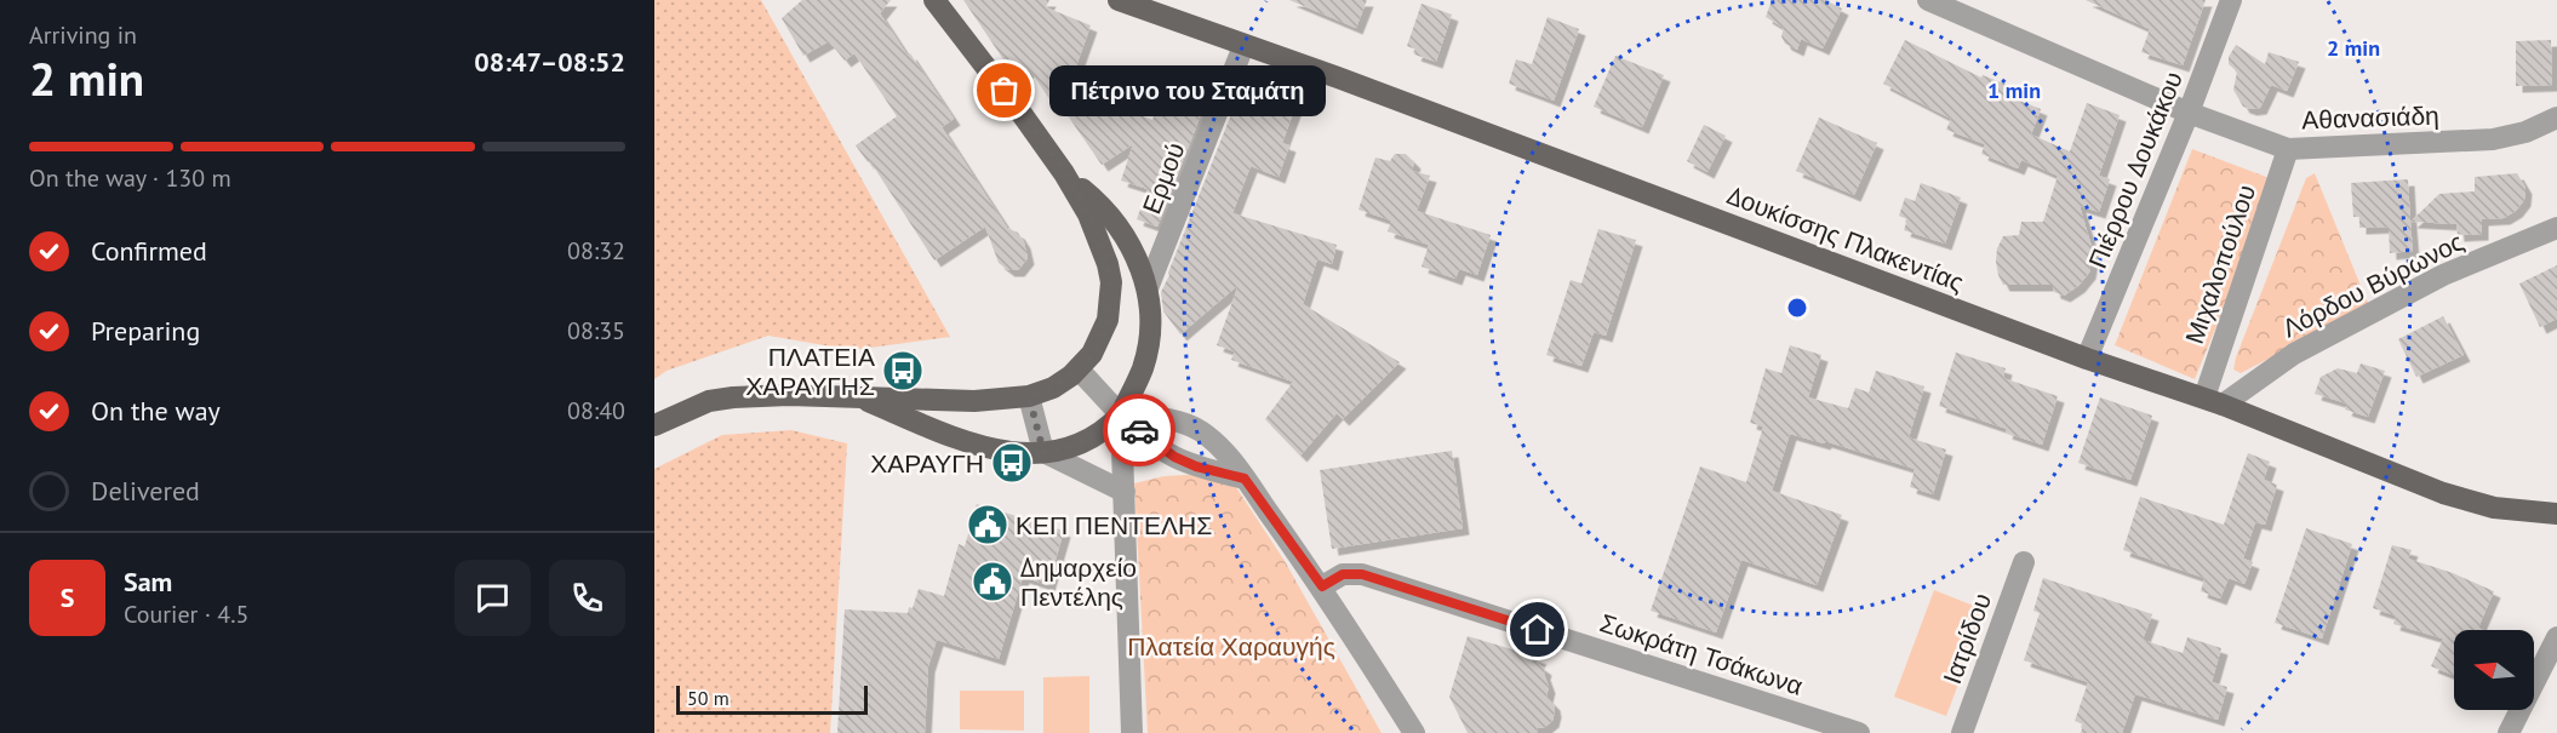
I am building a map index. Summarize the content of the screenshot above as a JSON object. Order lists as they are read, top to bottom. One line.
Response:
{"streets":{"main road":["Δουκίσσης Πλακεντίας"],"street":["Αθανασιάδη","Πιέρρου Δουκάκου","Ερμού","Μιχαλοπούλου","Λόρδου Βύρωνος","Ιατρίδου","Σωκράτη Τσάκωνα"]},"crossings":[["Αθανασιάδη","Πιέρρου Δουκάκου"],["Αθανασιάδη","Μιχαλοπούλου"],["Πιέρρου Δουκάκου","Δουκίσσης Πλακεντίας"],["Ερμού","Δουκίσσης Πλακεντίας"],["Δουκίσσης Πλακεντίας","Μιχαλοπούλου"],["Δουκίσσης Πλακεντίας","Λόρδου Βύρωνος"],["Μιχαλοπούλου","Λόρδου Βύρωνος"]],"parks":["Πλατεία Χαραυγής"],"places":{"other":["Πέτρινο του Σταμάτη"],"bus stop":["ΠΛΑΤΕΙΑ ΧΑΡΑΥΓΗΣ","ΧΑΡΑΥΓΗ"],"public building":["ΚΕΠ ΠΕΝΤΕΛΗΣ","Δημαρχείο Πεντέλης"]},"scale_bar":"50 m","north":"left","page":{"heading":["2 min","Arriving in","08:47–08:52"],"panel":["Sam","Courier · 4.5"],"bubble":"Πέτρινο του Σταμάτη","bar":"On the way · 130 m","list":[["Confirmed","08:32"],["Preparing","08:35"],["On the way","08:40"],"Delivered"],"round":"S","scale":"50 m"},"rings":["2 min","1 min"]}
